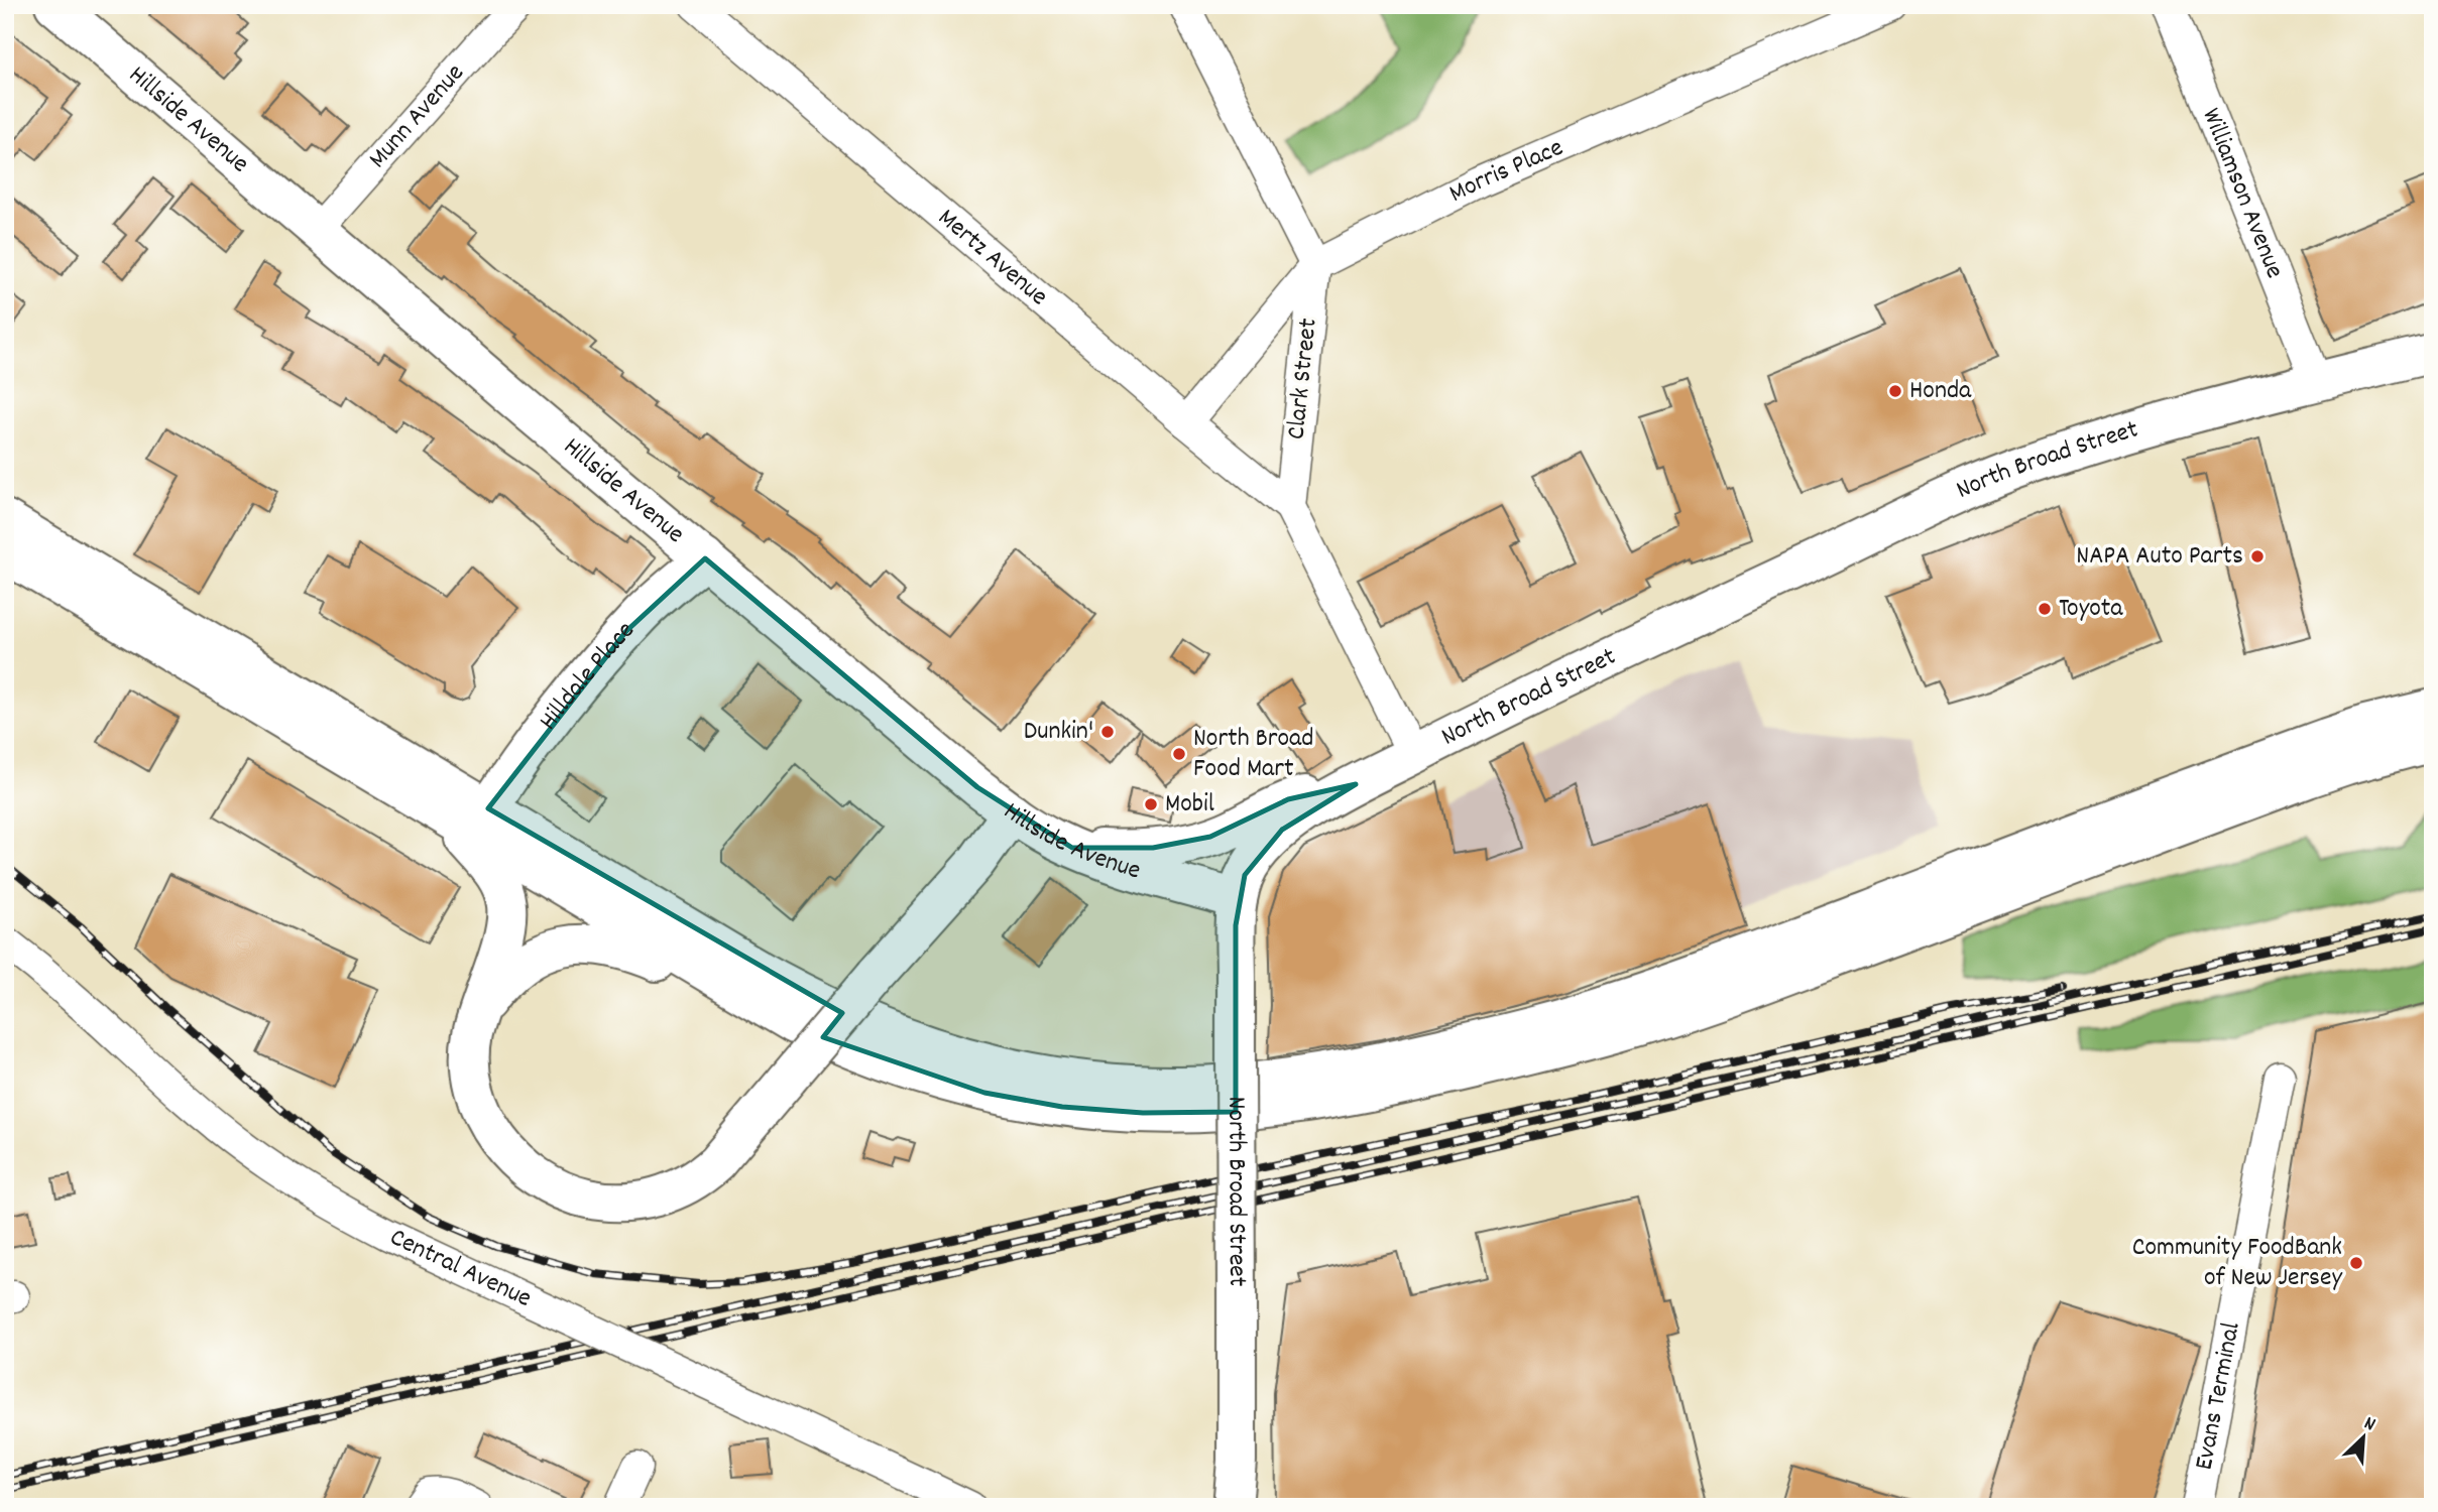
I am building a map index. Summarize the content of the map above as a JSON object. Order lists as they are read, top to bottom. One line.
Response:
{"streets":{"main road":["Hillside Avenue","North Broad Street","Hilldale Place"],"street":["Munn Avenue","Morris Place","Williamson Avenue","Mertz Avenue","Clark Street","Central Avenue","Evans Terminal"]},"crossings":[["Munn Avenue","Hillside Avenue"],["Hillside Avenue","North Broad Street"],["Hillside Avenue","Hilldale Place"],["Morris Place","Mertz Avenue"],["Morris Place","Clark Street"],["Williamson Avenue","North Broad Street"],["Mertz Avenue","Clark Street"]],"places":["Honda","NAPA Auto Parts","Toyota","Dunkin'","North Broad Food Mart","Mobil","Community FoodBank of New Jersey"],"north":"top right"}
